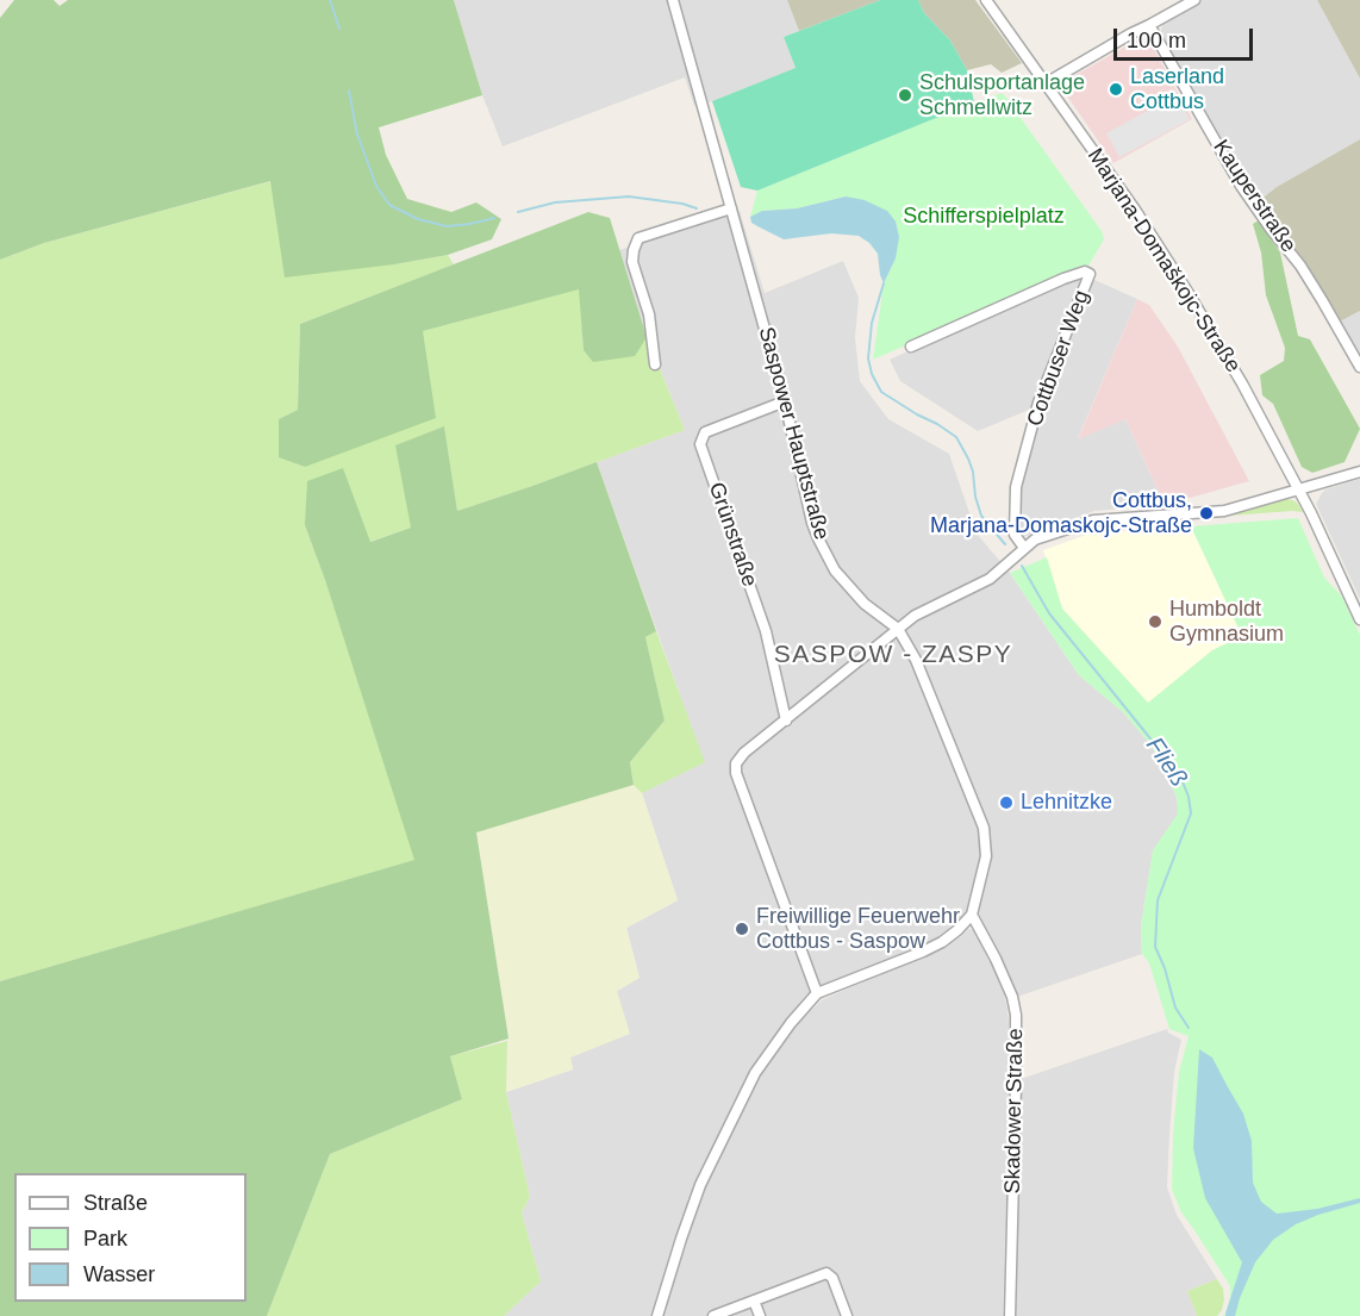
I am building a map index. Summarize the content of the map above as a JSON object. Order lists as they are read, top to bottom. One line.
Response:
{"streets":{"street":["Kauperstraße","Marjana-Domaškojc-Straße","Cottbuser Weg","Saspower Hauptstraße","Grünstraße","Skadower Straße"]},"crossings":[["Saspower Hauptstraße","Grünstraße"],["Saspower Hauptstraße","Skadower Straße"]],"districts":["SASPOW - ZASPY"],"water":["Fließ"],"parks":["Schifferspielplatz"],"places":["Laserland Cottbus","Schulsportanlage Schmellwitz","Cottbus, Marjana-Domaskojc-Straße","Humboldt Gymnasium","Lehnitzke","Freiwillige Feuerwehr Cottbus - Saspow"],"legend":["Straße","Park","Wasser"],"scale_bar":"100 m"}
